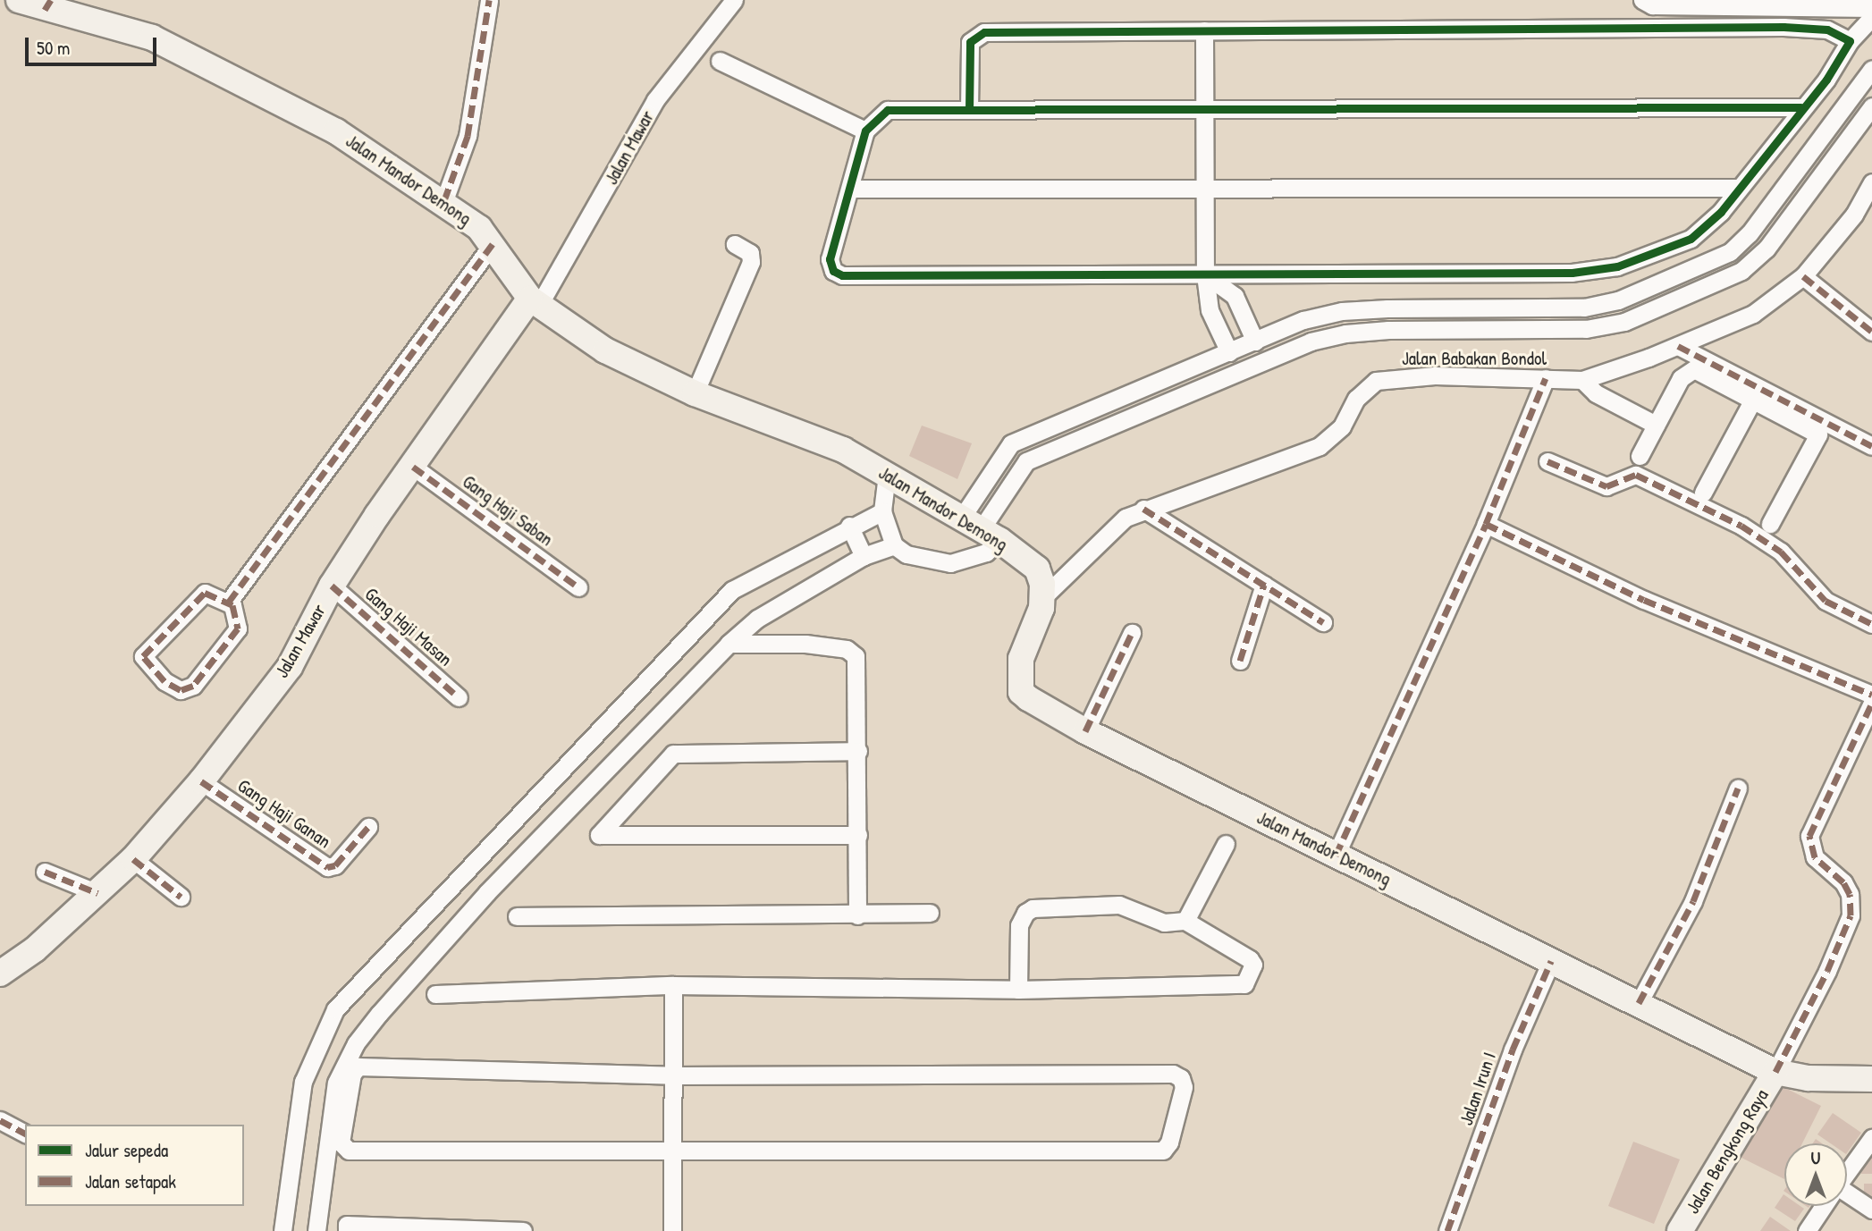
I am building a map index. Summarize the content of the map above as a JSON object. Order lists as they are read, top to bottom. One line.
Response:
{"streets":{"main road":["Jalan Mawar","Jalan Mandor Demong","Jalan Bengkong Raya"],"street":["Jalan Babakan Bondol","Gang Haji Saban","Gang Haji Masan","Gang Haji Ganan","Jalan Irun I"]},"crossings":[["Jalan Mawar","Jalan Mandor Demong"],["Jalan Mawar","Gang Haji Saban"],["Jalan Mawar","Gang Haji Masan"],["Jalan Mawar","Gang Haji Ganan"],["Jalan Mandor Demong","Jalan Babakan Bondol"],["Jalan Mandor Demong","Jalan Irun I"],["Jalan Mandor Demong","Jalan Bengkong Raya"]],"legend":["Jalur sepeda","Jalan setapak"],"scale_bar":"50 m","north":"top"}
